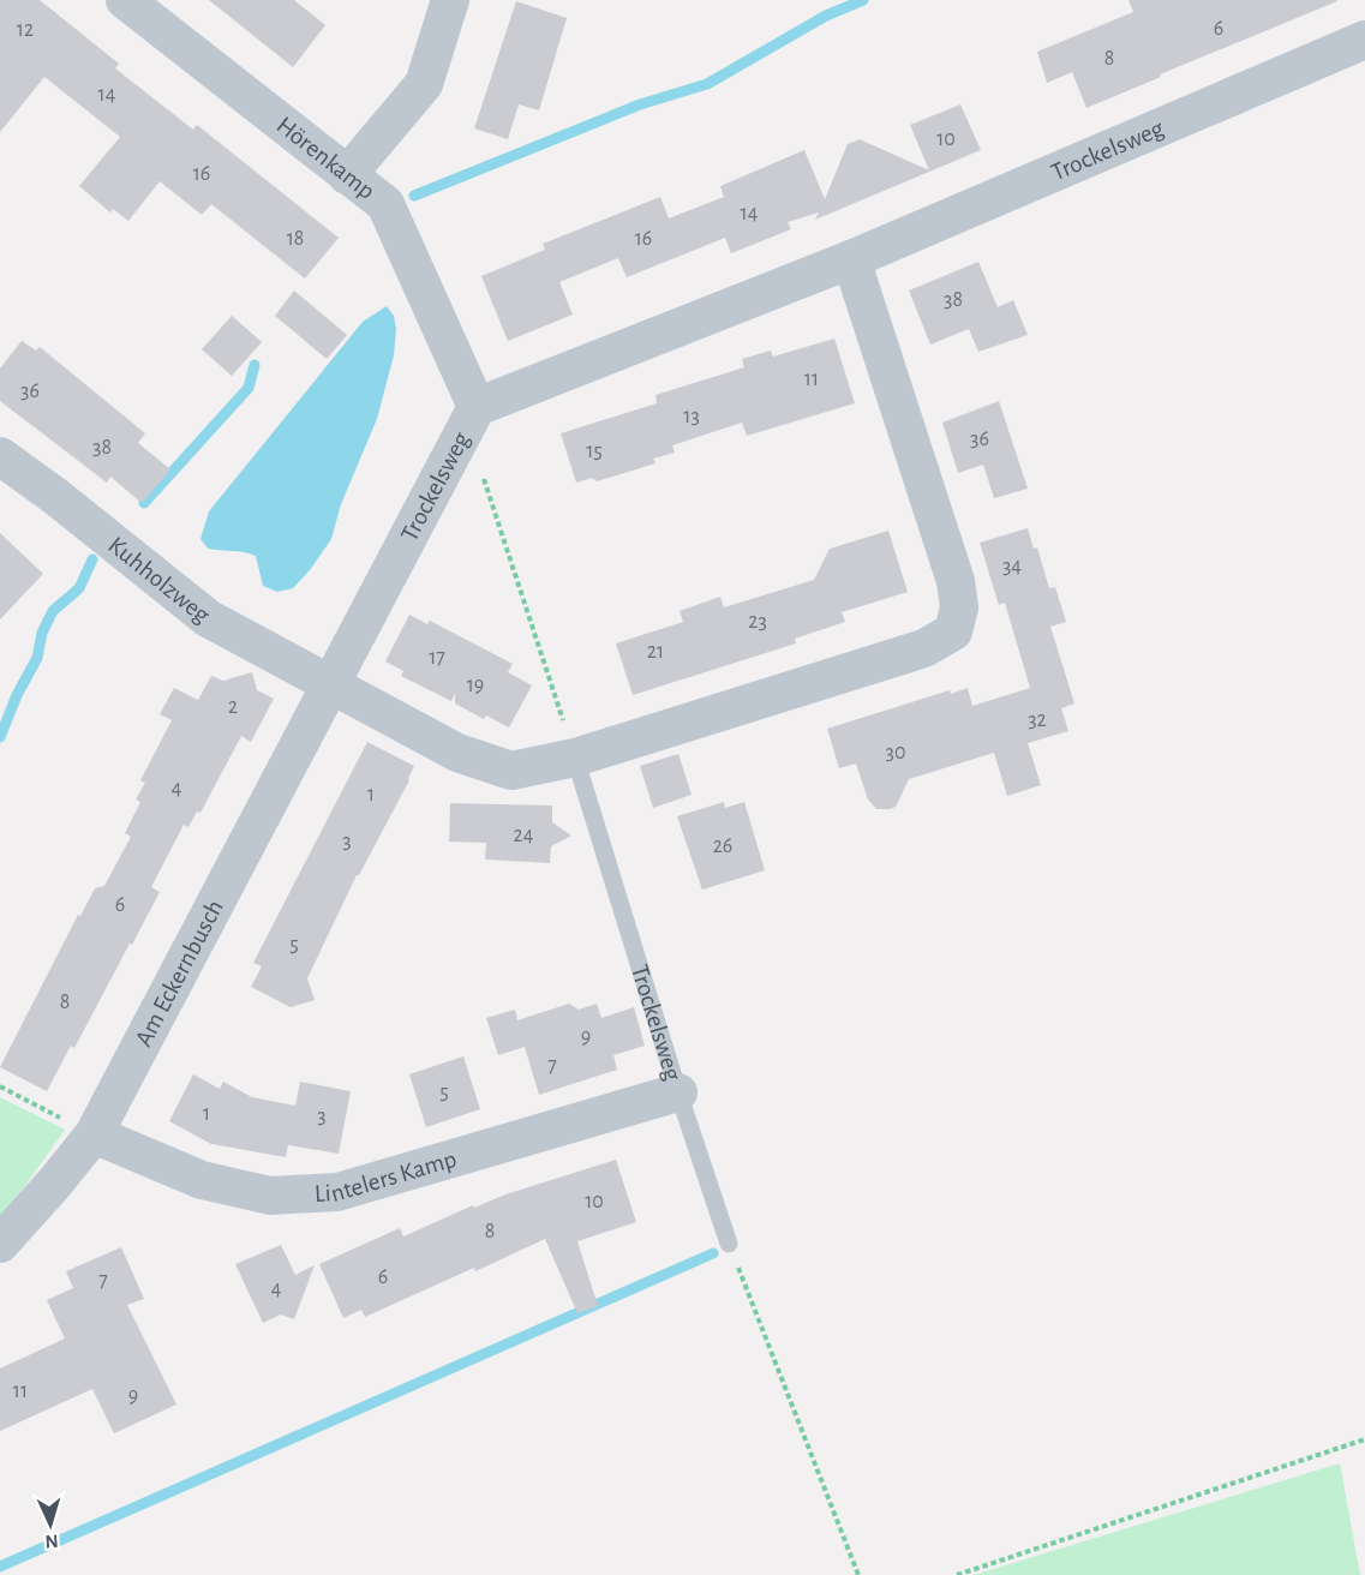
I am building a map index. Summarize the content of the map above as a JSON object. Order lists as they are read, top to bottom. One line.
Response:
{"streets":{"street":["Trockelsweg","Hörenkamp","Kuhholzweg","Am Eckernbusch","Lintelers Kamp"]},"crossings":[["Trockelsweg","Hörenkamp"],["Trockelsweg","Kuhholzweg"],["Trockelsweg","Am Eckernbusch"],["Trockelsweg","Lintelers Kamp"],["Kuhholzweg","Am Eckernbusch"],["Am Eckernbusch","Lintelers Kamp"]],"house_numbers":["6","12","8","14","10","16","14","18","16","38","11","36","13","36","38","15","34","23","21","17","19","2","32","30","4","1","24","3","26","6","5","8","9","7","5","1","3","10","8","6","7","4","11","9"],"north":"bottom"}
